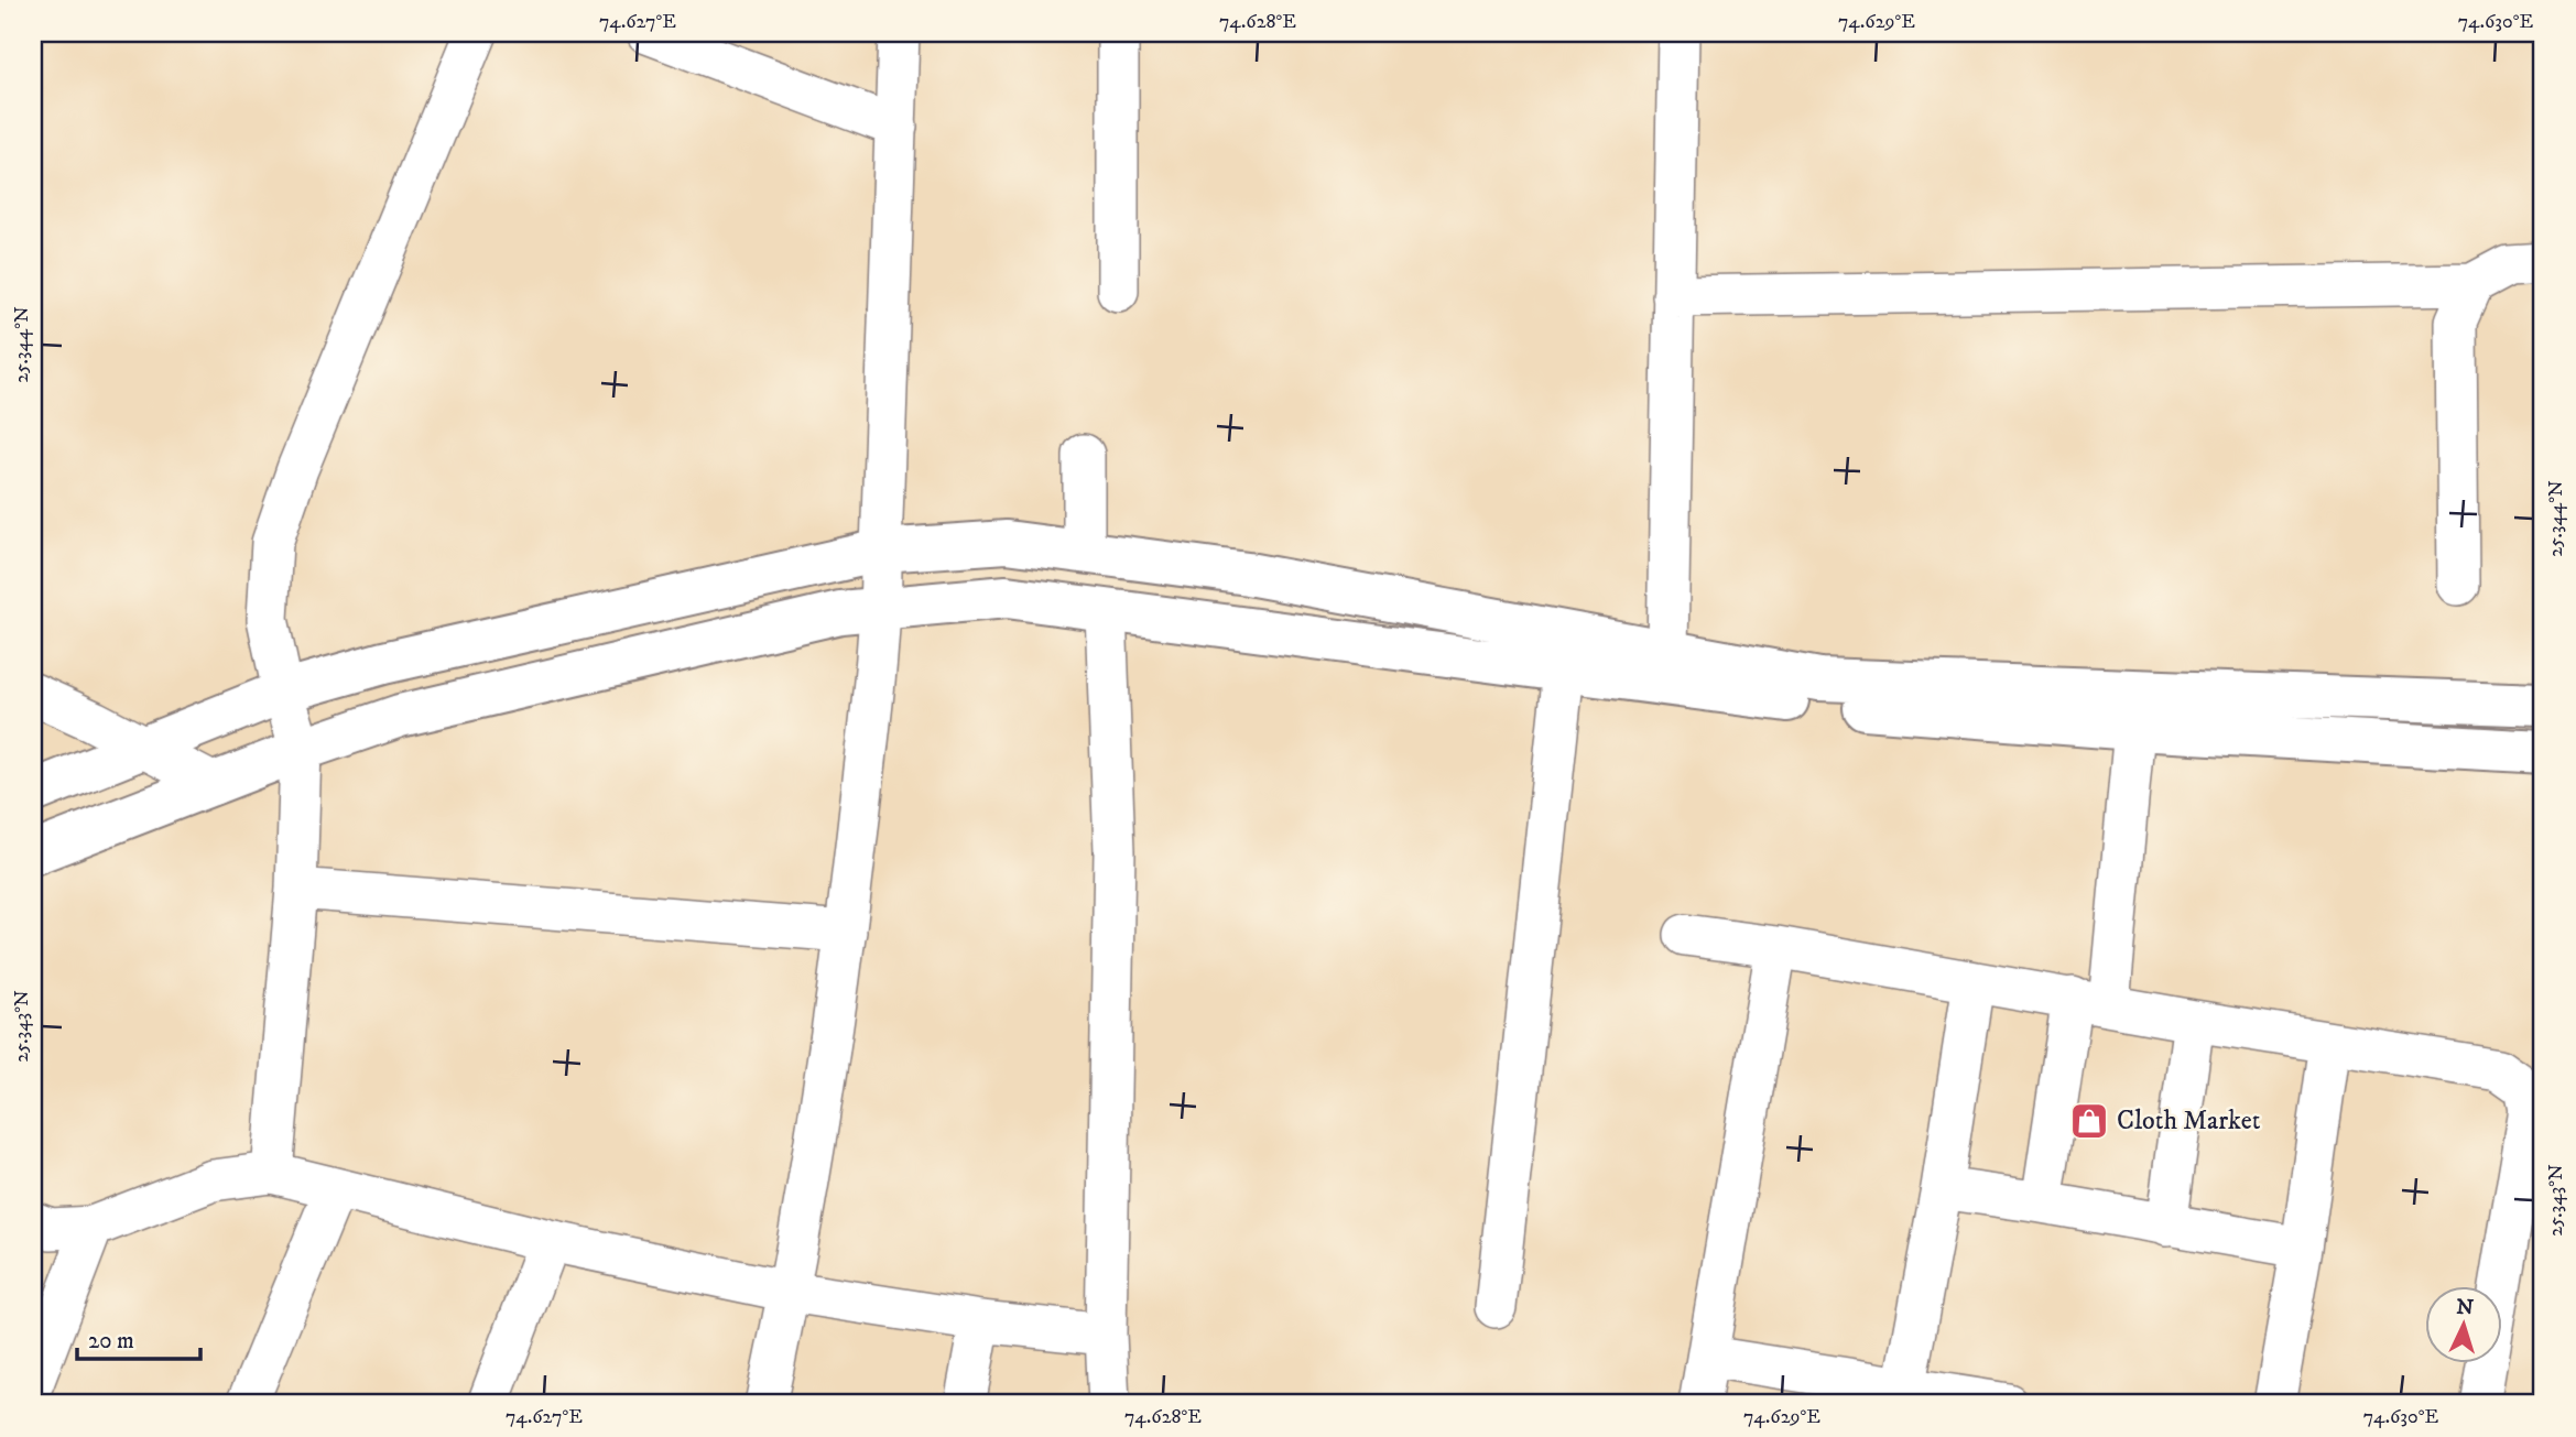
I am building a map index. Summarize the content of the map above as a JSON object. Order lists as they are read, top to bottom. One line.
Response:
{"places":{"shop":["Cloth Market"]},"scale_bar":"20 m","north":"top","coordinates":["74.627°E","74.628°E","74.629°E","74.630°E","25.344°N","25.343°N"]}
